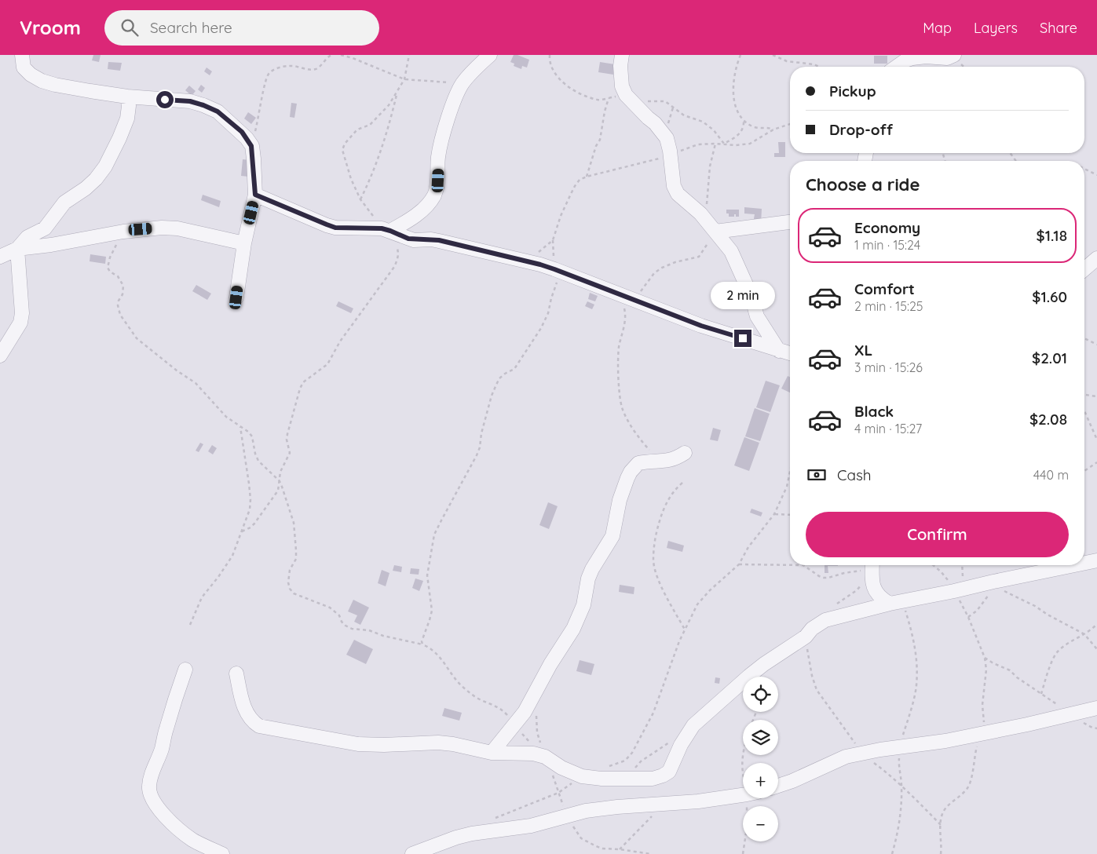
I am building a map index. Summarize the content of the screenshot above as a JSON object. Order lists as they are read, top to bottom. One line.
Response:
{"page":{"header":"Vroom","search":"Search here","nav":["Map","Layers","Share"],"banner":["Pickup","Drop-off"],"heading":"Choose a ride","list":[{"name":"Economy","note":"1 min · 15:24","value":"$1.18"},{"name":"Comfort","note":"2 min · 15:25","value":"$1.60"},{"name":"XL","note":"3 min · 15:26","value":"$2.01"},{"name":"Black","note":"4 min · 15:27","value":"$2.08"}],"bubble":"2 min","pay":["Cash","440 m"],"buttons":"Confirm","map_buttons":["+","−"]}}
